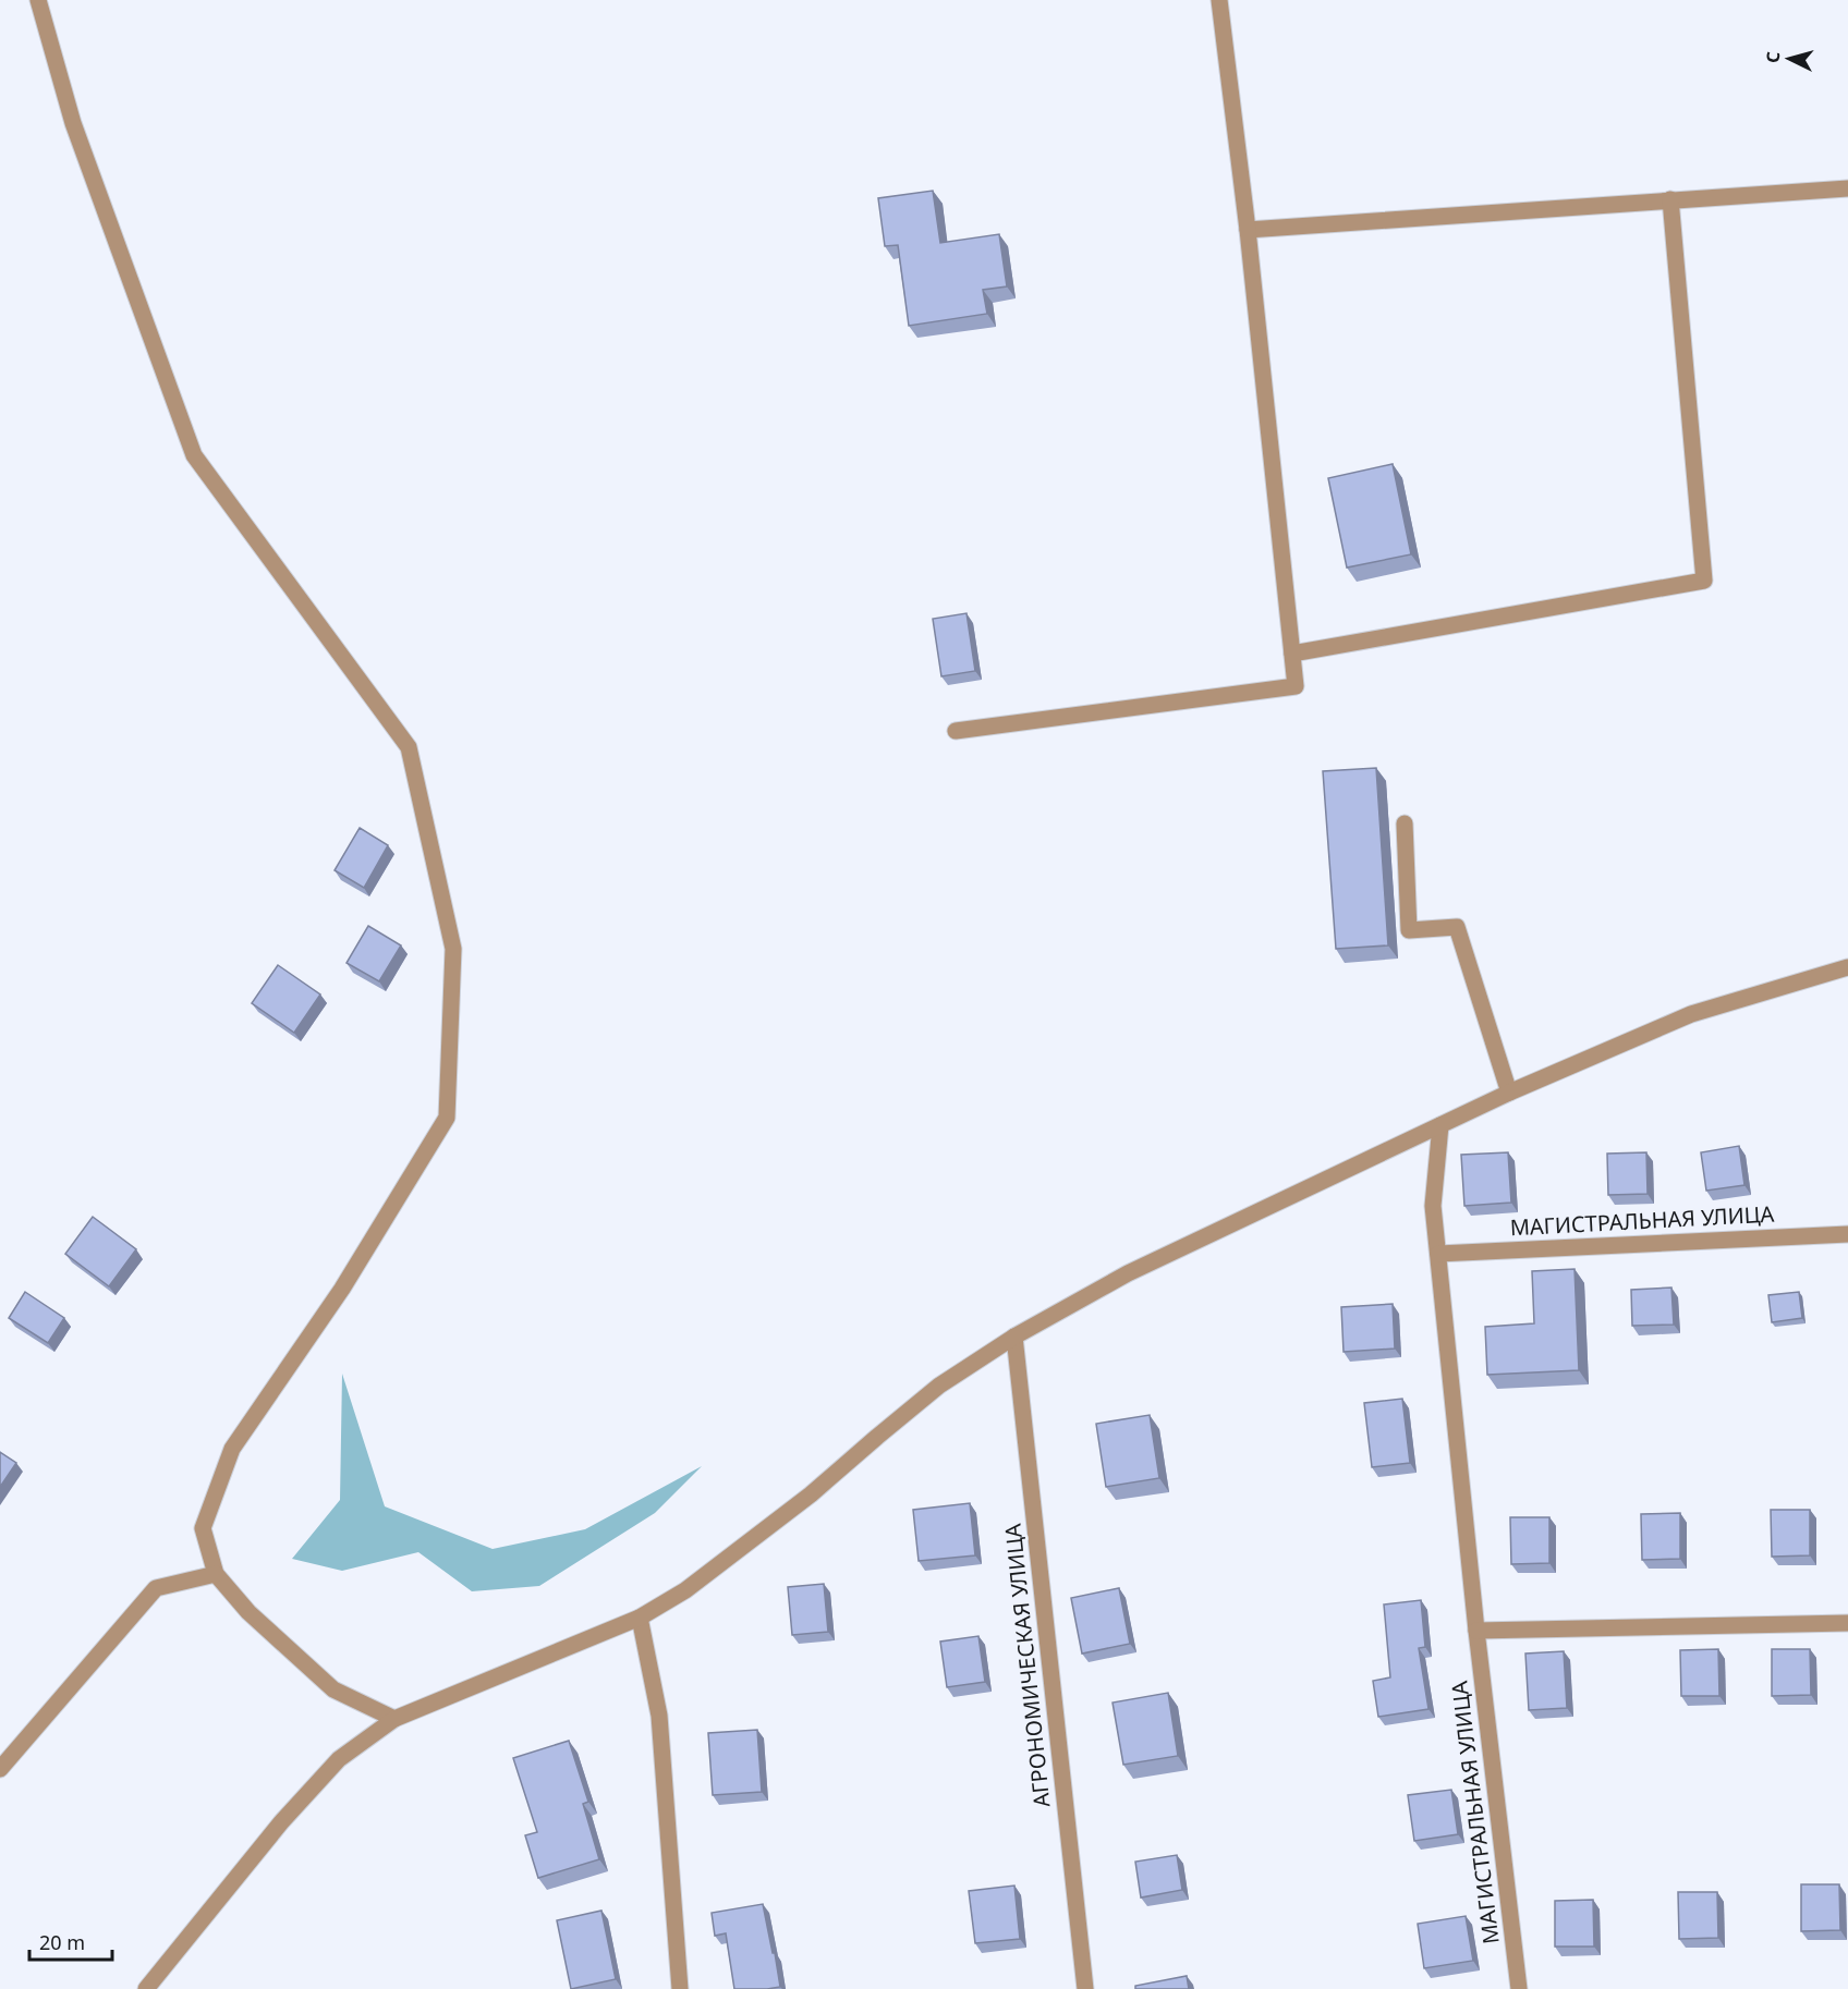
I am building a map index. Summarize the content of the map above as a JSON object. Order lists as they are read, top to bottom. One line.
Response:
{"streets":{"street":["МАГИСТРАЛЬНАЯ УЛИЦА","АГРОНОМИЧЕСКАЯ УЛИЦА"]},"scale_bar":"20 m","north":"left"}
